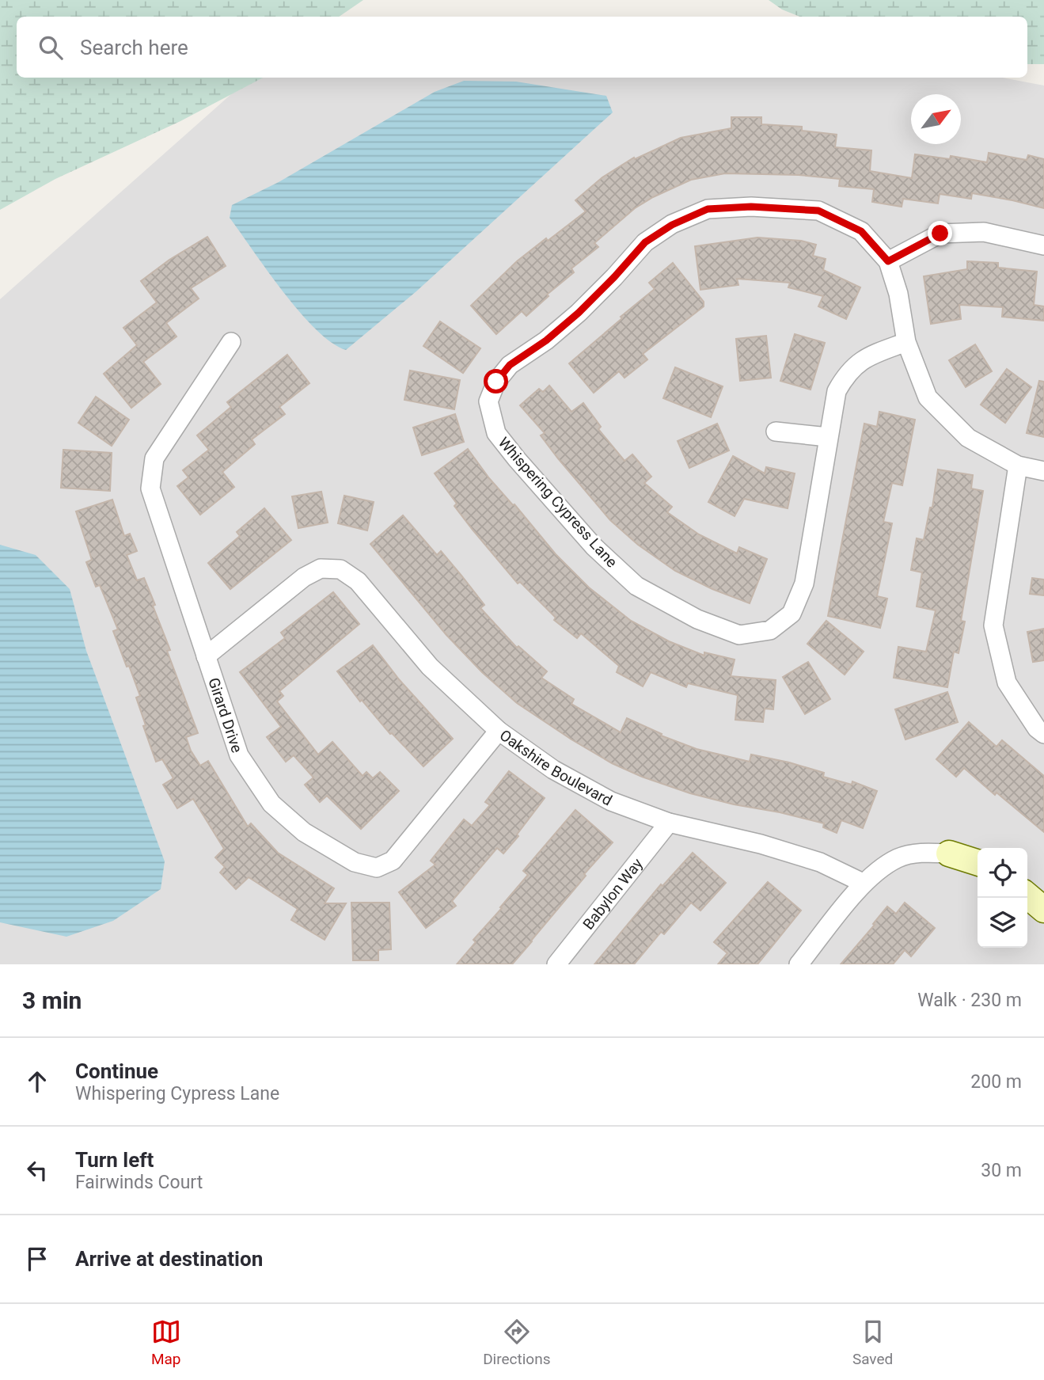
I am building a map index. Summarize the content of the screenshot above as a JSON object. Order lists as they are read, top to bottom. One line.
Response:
{"streets":{"street":["Whispering Cypress Lane","Girard Drive","Oakshire Boulevard","Babylon Way"]},"crossings":[["Girard Drive","Oakshire Boulevard"],["Oakshire Boulevard","Babylon Way"]],"north":"top right","page":{"search":"Search here","heading":["3 min","Walk · 230 m"],"list":[["Continue","Whispering Cypress Lane","200 m"],["Turn left","Fairwinds Court","30 m"],"Arrive at destination"],"nav":["Map","Directions","Saved"]}}
